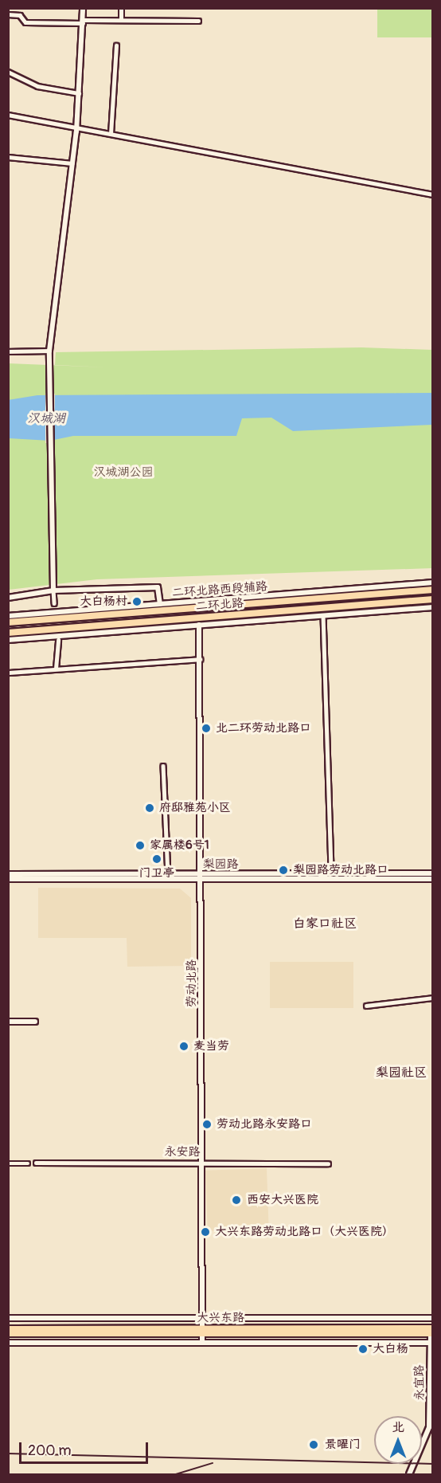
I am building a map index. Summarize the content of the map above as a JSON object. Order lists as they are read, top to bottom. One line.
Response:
{"streets":{"highway":["二环北路"],"main road":["二环北路西段辅路","梨园路","劳动北路","大兴东路","永宜路"],"street":["永安路"]},"crossings":[["梨园路","劳动北路"],["劳动北路","永安路"],["劳动北路","大兴东路"],["大兴东路","永宜路"]],"districts":["白家口社区","梨园社区"],"water":["汉城湖"],"parks":["汉城湖公园"],"places":["大白杨村","北二环劳动北路口","府邸雅苑小区","家属楼6号1","门卫亭","梨园路劳动北路口","麦当劳","劳动北路永安路口","西安大兴医院","大兴东路劳动北路口（大兴医院）","大白杨","景曜门"],"scale_bar":"200 m","north":"top"}
